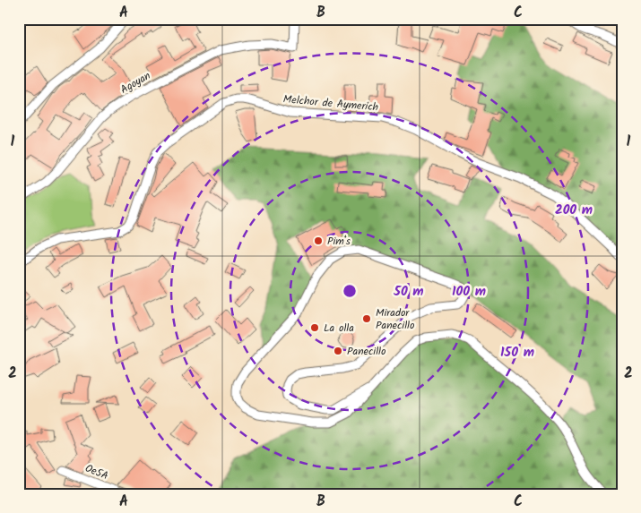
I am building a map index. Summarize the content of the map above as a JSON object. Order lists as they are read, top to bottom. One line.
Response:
{"streets":{"street":["Agoyan","Melchor de Aymerich","Oe5A"]},"places":["Pim's","Mirador Panecillo","La olla","Panecillo"],"grid":{"columns":["A","B","C"],"rows":["1","2"]},"rings":["200 m","50 m","100 m","150 m"]}
